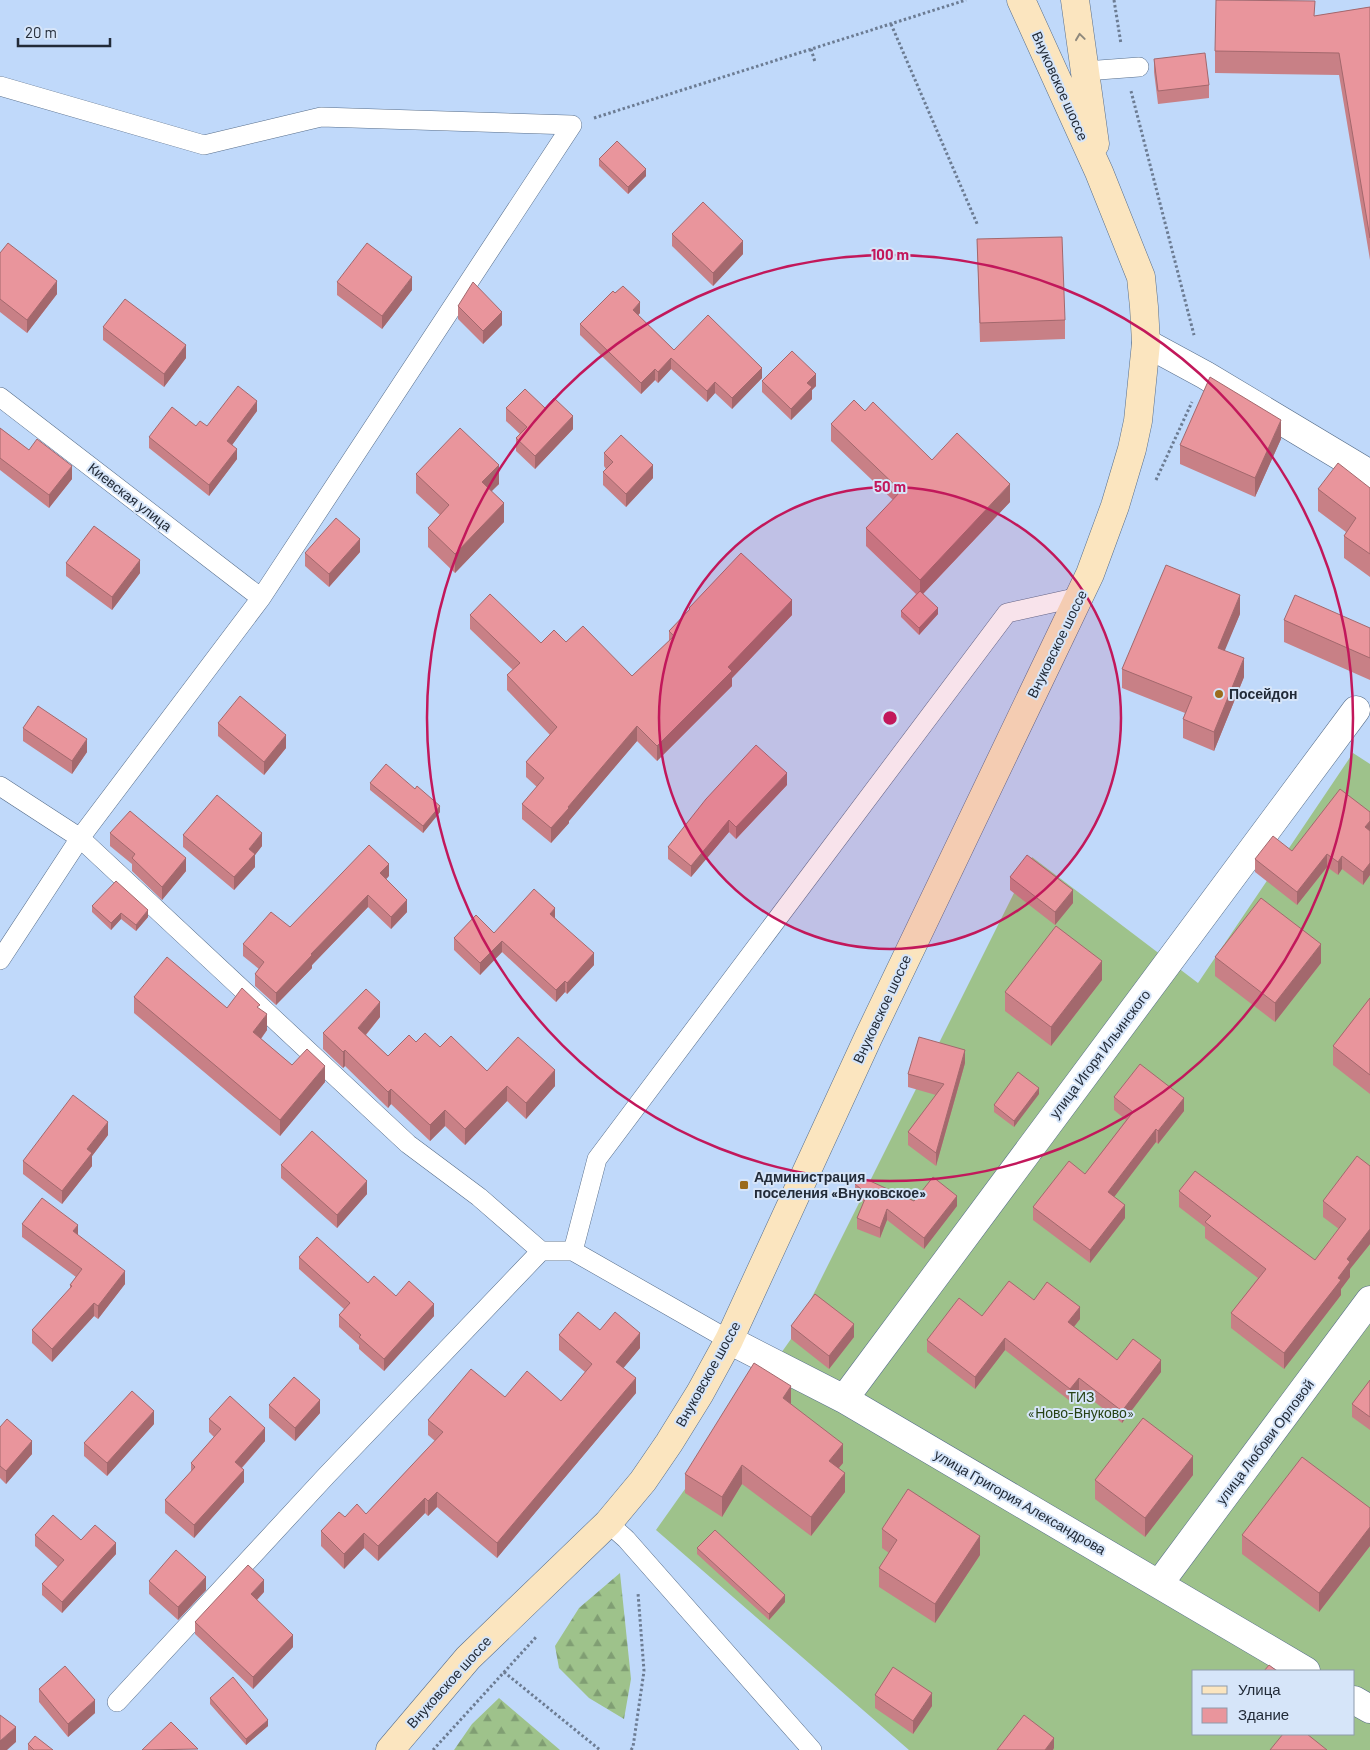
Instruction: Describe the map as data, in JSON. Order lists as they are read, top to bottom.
{
  "streets": {
    "main road": ["Внуковское шоссе"],
    "street": ["улица Игоря Ильинского", "улица Любови Орловой", "улица Григория Александрова"],
    "lane": ["Киевская улица"]
  },
  "crossings": [
    ["Внуковское шоссе", "улица Григория Александрова"],
    ["улица Игоря Ильинского", "улица Григория Александрова"],
    ["улица Любови Орловой", "улица Григория Александрова"]
  ],
  "parks": ["ТИЗ «Ново-Внуково»"],
  "places": {
    "other": ["Посейдон"],
    "transit": ["Администрация поселения «Внуковское»"]
  },
  "legend": ["Улица", "Здание"],
  "scale_bar": "20 m",
  "rings": ["100 m", "50 m"]
}
